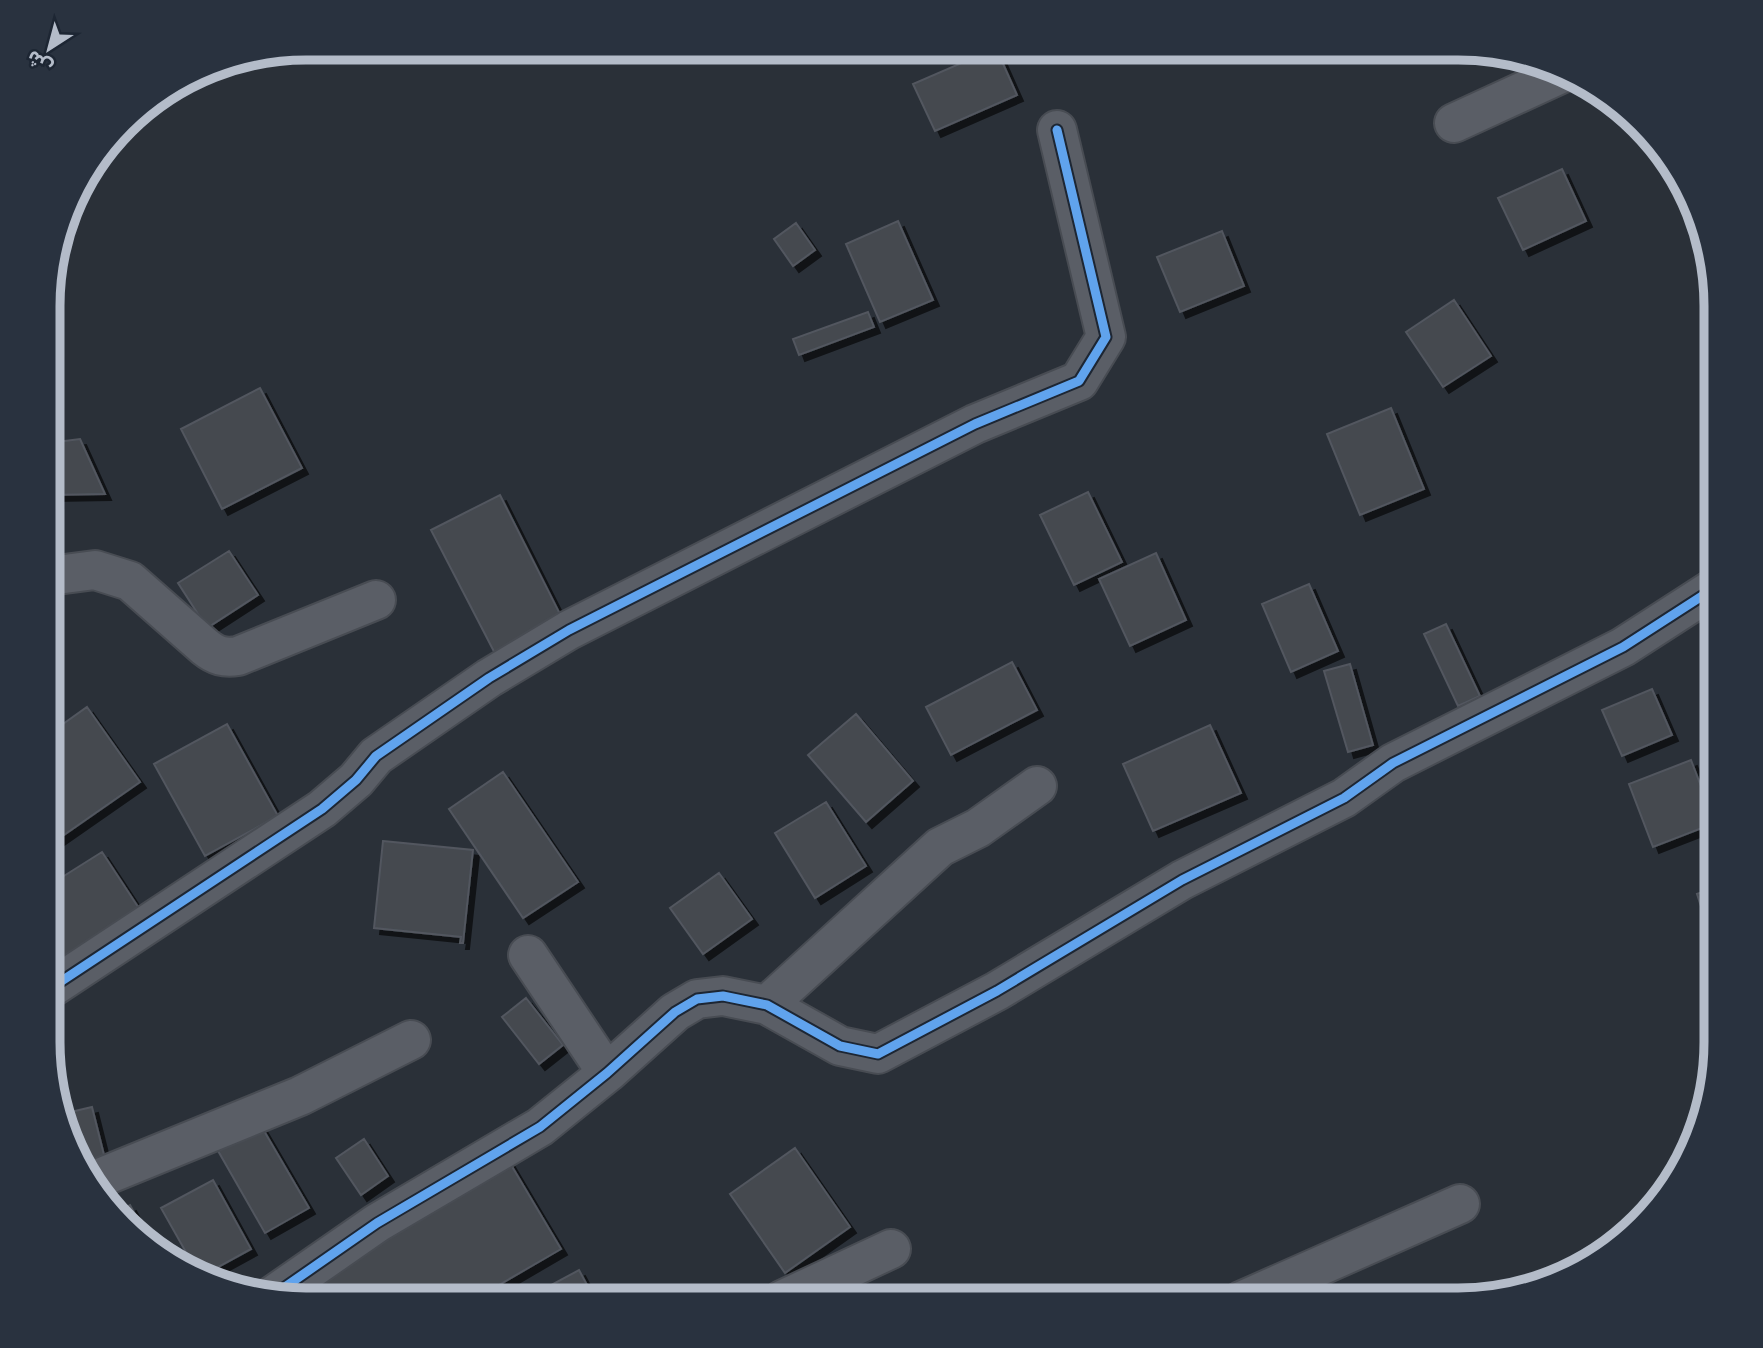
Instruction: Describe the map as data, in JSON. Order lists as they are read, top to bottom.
{
  "north": "bottom left"
}
